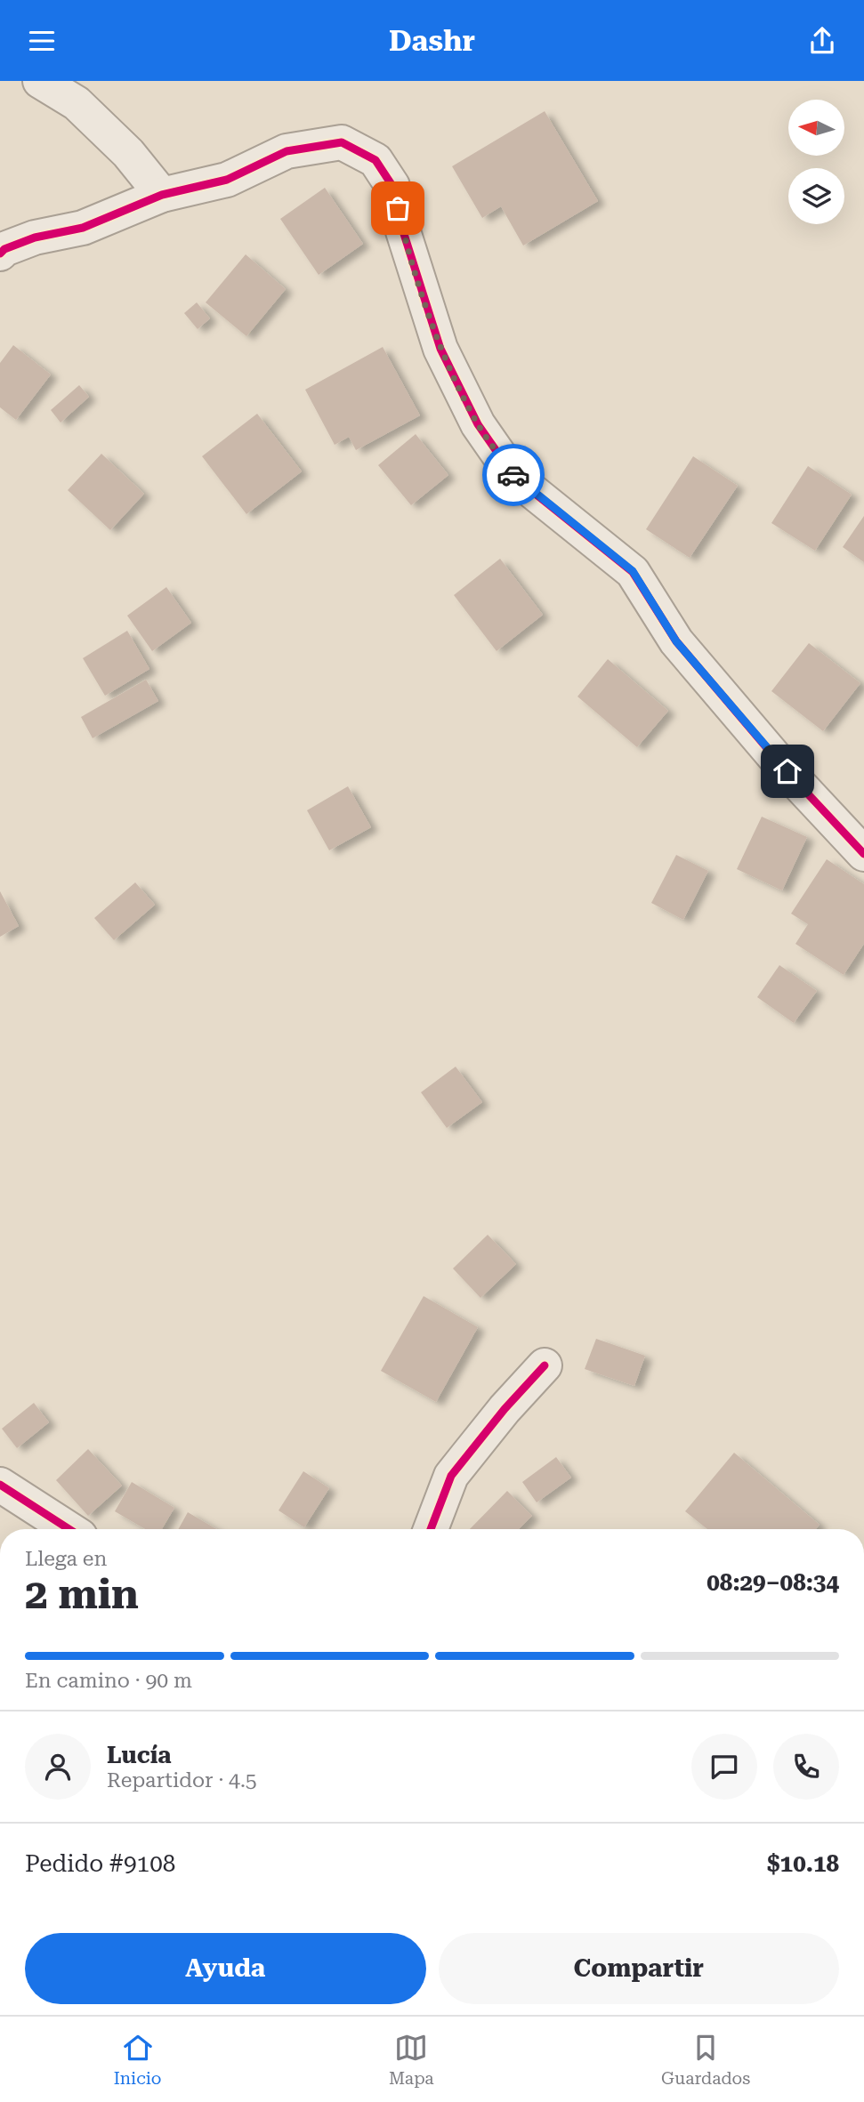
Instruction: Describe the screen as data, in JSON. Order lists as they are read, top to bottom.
{
  "north": "left",
  "page": {
    "header": "Dashr",
    "heading": ["2 min", "Llega en", "08:29–08:34"],
    "panel": [
      "Lucía",
      "Repartidor · 4.5",
      "Pedido #9108",
      "$10.18"
    ],
    "bar": "En camino · 90 m",
    "buttons": ["Ayuda", "Compartir"],
    "tabs": ["Inicio", "Mapa", "Guardados"]
  }
}
